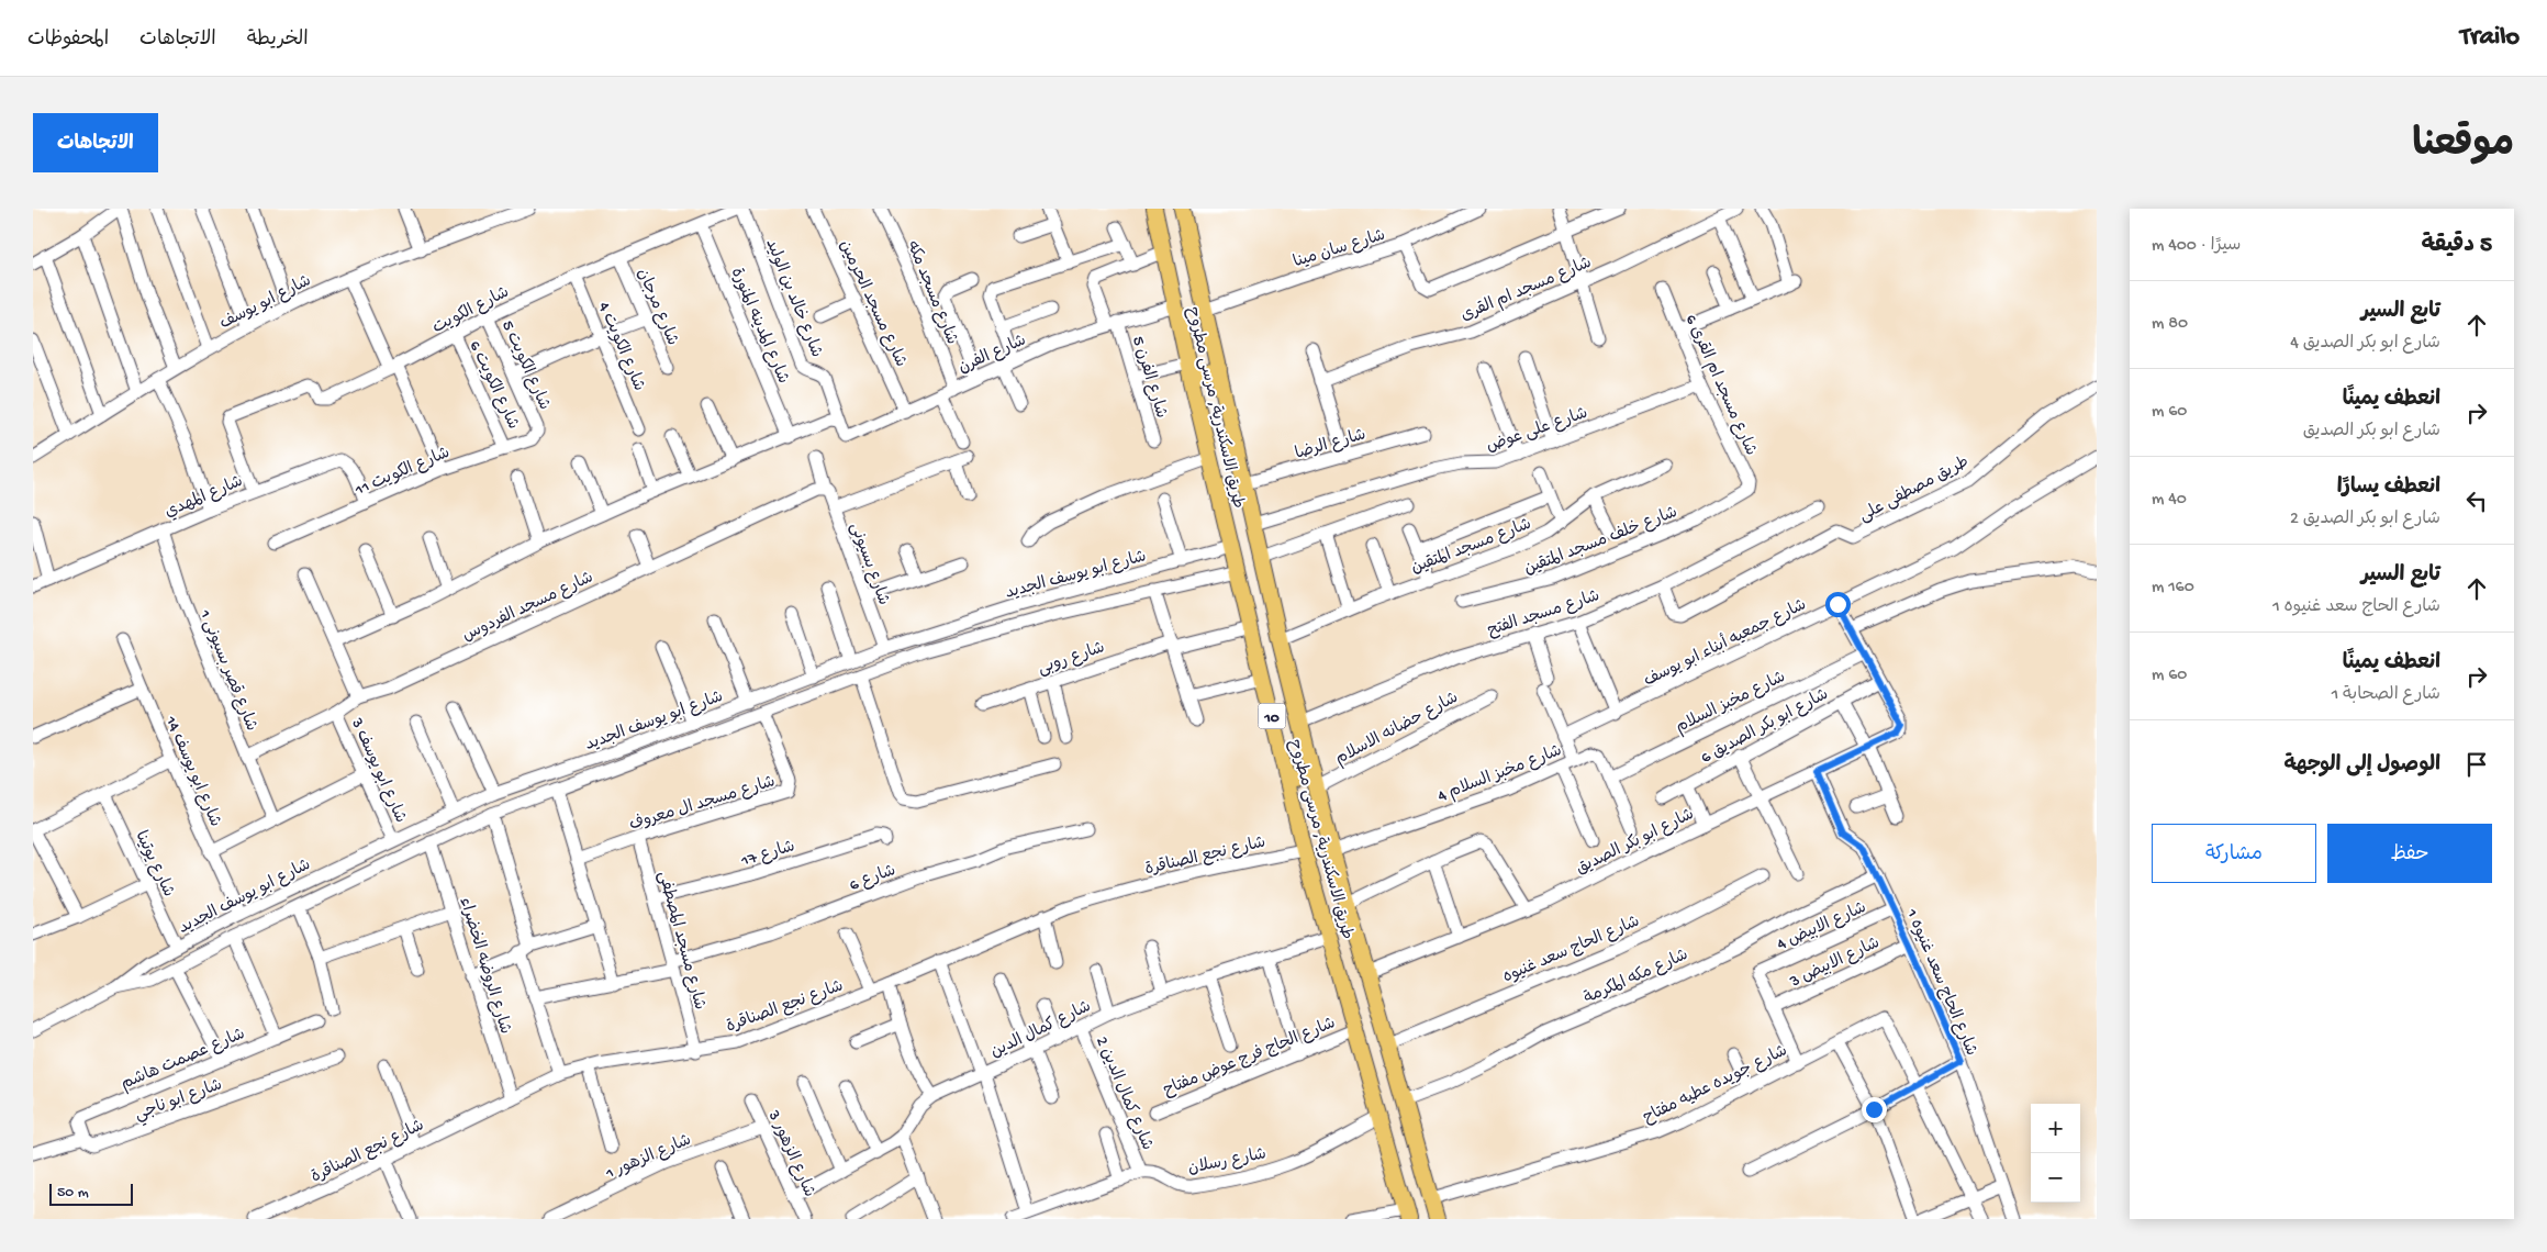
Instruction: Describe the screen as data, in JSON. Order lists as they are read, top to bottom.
{
  "streets": {
    "main road": ["طريق الاسكندرية, مرسى مطروح", "10"],
    "street": [
      "شارع سان مينا",
      "شارع مسجد ام القرى",
      "شارع مسجد مكه",
      "شارع خالد بن الوليد",
      "شارع ابو يوسف",
      "شارع مسجد الحرمين",
      "شارع مرجان",
      "شارع الكويت",
      "شارع المدينه المنورة",
      "شارع الكويت 4",
      "شارع الفرن",
      "شارع الكويت 5",
      "شارع الفرن 5",
      "شارع الكويت 6",
      "شارع مسجد ام القرى 6",
      "شارع على عوض",
      "شارع الرضا",
      "شارع الكويت 11",
      "طريق مصطفى على",
      "شارع المهدي",
      "شارع خلف مسجد المتقين",
      "شارع مسجد المتقين",
      "شارع بسيونى",
      "شارع ابو يوسف الجديد",
      "شارع مسجد الفردوس",
      "شارع مسجد الفتح",
      "شارع جمعيه أبناء ابو يوسف",
      "شارع روبى",
      "شارع قصر بسيونى 1",
      "شارع مخبز السلام",
      "شارع ابو بكر الصديق 6",
      "شارع حضانه الاسلام",
      "شارع ابو يوسف 3",
      "شارع ابو يوسف 14",
      "شارع مخبز السلام 4",
      "شارع مسجد ال معروف",
      "شارع ابو بكر الصديق",
      "شارع 17",
      "شارع نجع الصناقرة",
      "شارع يوتينا",
      "شارع 6",
      "شارع الابيض 4",
      "شارع مسجد المصطفى",
      "شارع الحاج سعد غنيوه",
      "شارع الابيض 3",
      "شارع الروضه الخضراء",
      "شارع مكه المكرمة",
      "شارع الحاج سعد غنيوه 1",
      "شارع كمال الدين",
      "شارع الحاج فرج عوض مفتاح",
      "شارع عصمت هاشم",
      "شارع جويده عطيه مفتاح",
      "شارع كمال الدين 2",
      "شارع ابو ناجي",
      "شارع الزهور 3",
      "شارع الزهور 1",
      "شارع رسلان"
    ]
  },
  "crossings": [
    ["شارع سان مينا", "طريق الاسكندرية, مرسى مطروح"],
    ["شارع مسجد مكه", "شارع الفرن"],
    ["شارع خالد بن الوليد", "شارع الفرن"],
    ["شارع مسجد الحرمين", "شارع الفرن"],
    ["شارع مرجان", "شارع الكويت"],
    ["شارع الكويت", "شارع المدينه المنورة"],
    ["شارع الكويت", "شارع الكويت 4"],
    ["شارع الكويت", "شارع الكويت 5"],
    ["شارع الكويت", "شارع الكويت 6"],
    ["شارع الكويت", "شارع المهدي"],
    ["شارع الفرن", "شارع الفرن 5"],
    ["شارع الفرن", "طريق الاسكندرية, مرسى مطروح"],
    ["شارع الكويت 5", "شارع الكويت 11"],
    ["شارع الكويت 6", "شارع الكويت 11"],
    ["شارع مسجد ام القرى 6", "شارع على عوض"],
    ["شارع مسجد ام القرى 6", "شارع خلف مسجد المتقين"],
    ["طريق الاسكندرية, مرسى مطروح", "شارع على عوض"],
    ["طريق الاسكندرية, مرسى مطروح", "شارع الرضا"],
    ["طريق الاسكندرية, مرسى مطروح", "شارع مسجد المتقين"],
    ["طريق الاسكندرية, مرسى مطروح", "شارع ابو يوسف الجديد"],
    ["طريق الاسكندرية, مرسى مطروح", "شارع مسجد الفتح"],
    ["طريق الاسكندرية, مرسى مطروح", "شارع روبى"],
    ["طريق الاسكندرية, مرسى مطروح", "شارع حضانه الاسلام"],
    ["طريق الاسكندرية, مرسى مطروح", "شارع مخبز السلام 4"],
    ["طريق الاسكندرية, مرسى مطروح", "شارع ابو بكر الصديق"],
    ["طريق الاسكندرية, مرسى مطروح", "شارع نجع الصناقرة"],
    ["طريق الاسكندرية, مرسى مطروح", "شارع الحاج سعد غنيوه"],
    ["طريق الاسكندرية, مرسى مطروح", "شارع مكه المكرمة"],
    ["طريق الاسكندرية, مرسى مطروح", "شارع كمال الدين"],
    ["طريق الاسكندرية, مرسى مطروح", "شارع الحاج فرج عوض مفتاح"],
    ["طريق الاسكندرية, مرسى مطروح", "شارع جويده عطيه مفتاح"],
    ["طريق الاسكندرية, مرسى مطروح", "شارع رسلان"],
    ["شارع الكويت 11", "شارع المهدي"],
    ["طريق مصطفى على", "شارع مسجد الفتح"],
    ["شارع المهدي", "شارع قصر بسيونى 1"],
    ["شارع بسيونى", "شارع ابو يوسف الجديد"],
    ["شارع بسيونى", "شارع مسجد الفردوس"],
    ["شارع ابو يوسف الجديد", "شارع ابو يوسف 3"],
    ["شارع ابو يوسف الجديد", "شارع ابو يوسف 14"],
    ["شارع ابو يوسف الجديد", "شارع مسجد ال معروف"],
    ["شارع ابو يوسف الجديد", "شارع يوتينا"],
    ["شارع ابو يوسف الجديد", "شارع الروضه الخضراء"],
    ["شارع مسجد الفردوس", "شارع قصر بسيونى 1"],
    ["شارع مسجد الفردوس", "شارع ابو يوسف 3"],
    ["شارع مخبز السلام", "شارع مخبز السلام 4"],
    ["شارع ابو بكر الصديق 6", "شارع ابو بكر الصديق"],
    ["شارع مسجد ال معروف", "شارع مسجد المصطفى"],
    ["شارع ابو بكر الصديق", "شارع الحاج سعد غنيوه 1"],
    ["شارع 17", "شارع مسجد المصطفى"],
    ["شارع نجع الصناقرة", "شارع مسجد المصطفى"],
    ["شارع نجع الصناقرة", "شارع الروضه الخضراء"],
    ["شارع 6", "شارع مسجد المصطفى"],
    ["شارع الابيض 4", "شارع الابيض 3"],
    ["شارع الابيض 4", "شارع الحاج سعد غنيوه 1"],
    ["شارع الابيض 3", "شارع الحاج سعد غنيوه 1"],
    ["شارع مكه المكرمة", "شارع الحاج سعد غنيوه 1"],
    ["شارع كمال الدين", "شارع كمال الدين 2"],
    ["شارع كمال الدين", "شارع الزهور 3"],
    ["شارع عصمت هاشم", "شارع ابو ناجي"],
    ["شارع كمال الدين 2", "شارع رسلان"],
    ["شارع الزهور 3", "شارع الزهور 1"]
  ],
  "scale_bar": "50 m",
  "page": {
    "header": "Trailo",
    "nav": ["الخريطة", "الاتجاهات", "المحفوظات"],
    "title": "موقعنا",
    "buttons": [
      "الاتجاهات",
      ["حفظ", "مشاركة"]
    ],
    "heading": ["5 دقيقة", "سيرًا · 400 m"],
    "list": [
      ["تابع السير", "شارع ابو بكر الصديق 4", "80 m"],
      ["انعطف يمينًا", "شارع ابو بكر الصديق", "60 m"],
      ["انعطف يسارًا", "شارع ابو بكر الصديق 2", "40 m"],
      ["تابع السير", "شارع الحاج سعد غنيوه 1", "160 m"],
      ["انعطف يمينًا", "شارع الصحابة 1", "60 m"],
      "الوصول إلى الوجهة"
    ],
    "map_buttons": ["+", "−"],
    "scale": "50 m"
  }
}
